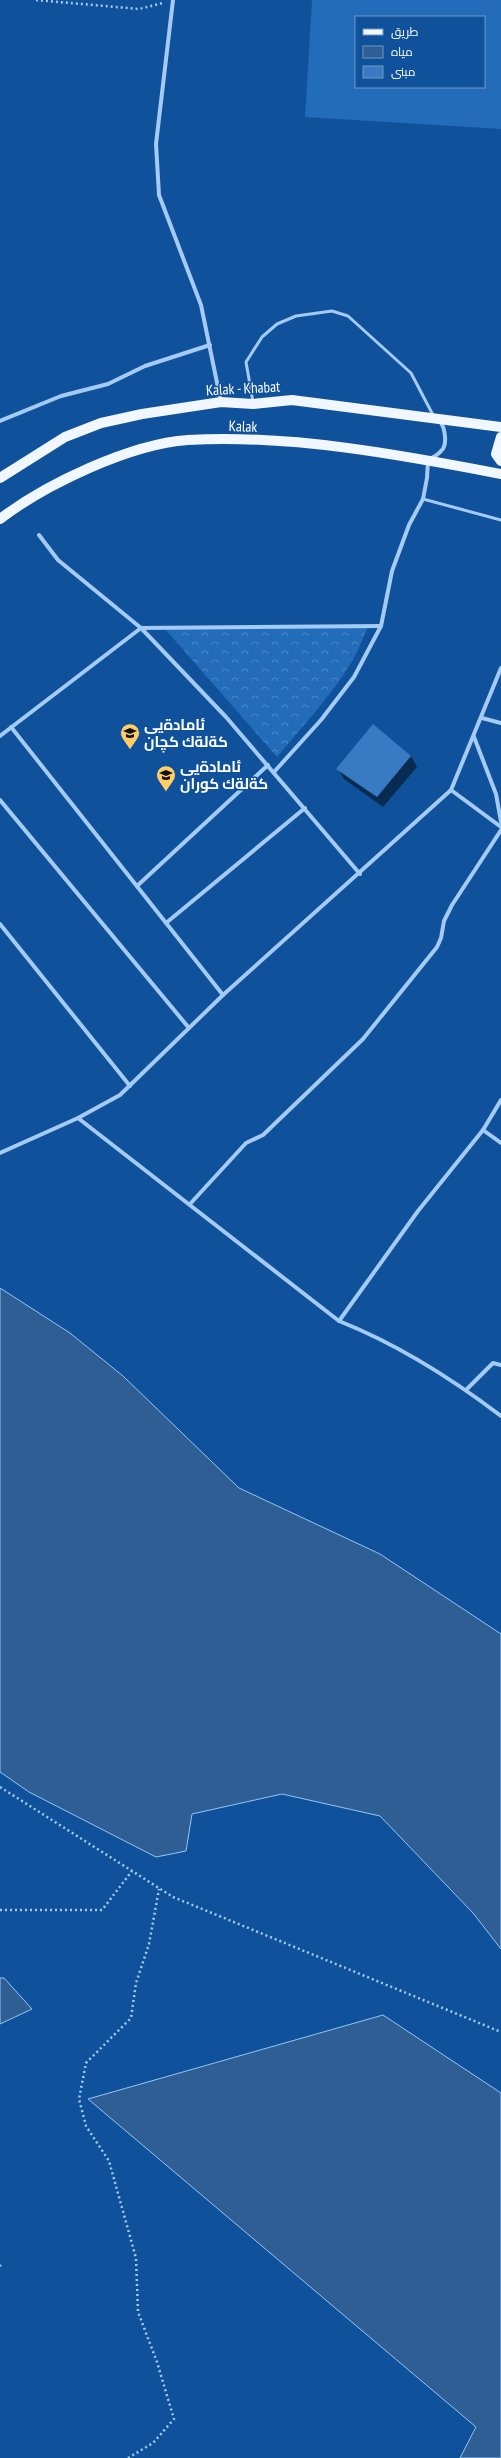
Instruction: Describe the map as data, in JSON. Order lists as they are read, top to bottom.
{
  "streets": {
    "main road": ["Kalak - Khabat", "Kalak"]
  },
  "places": {
    "school or university": ["ئامادةيى كةلةك كچان", "ئامادةيى كةلةك كوران"]
  },
  "legend": ["طريق", "مياه", "مبنى"]
}
